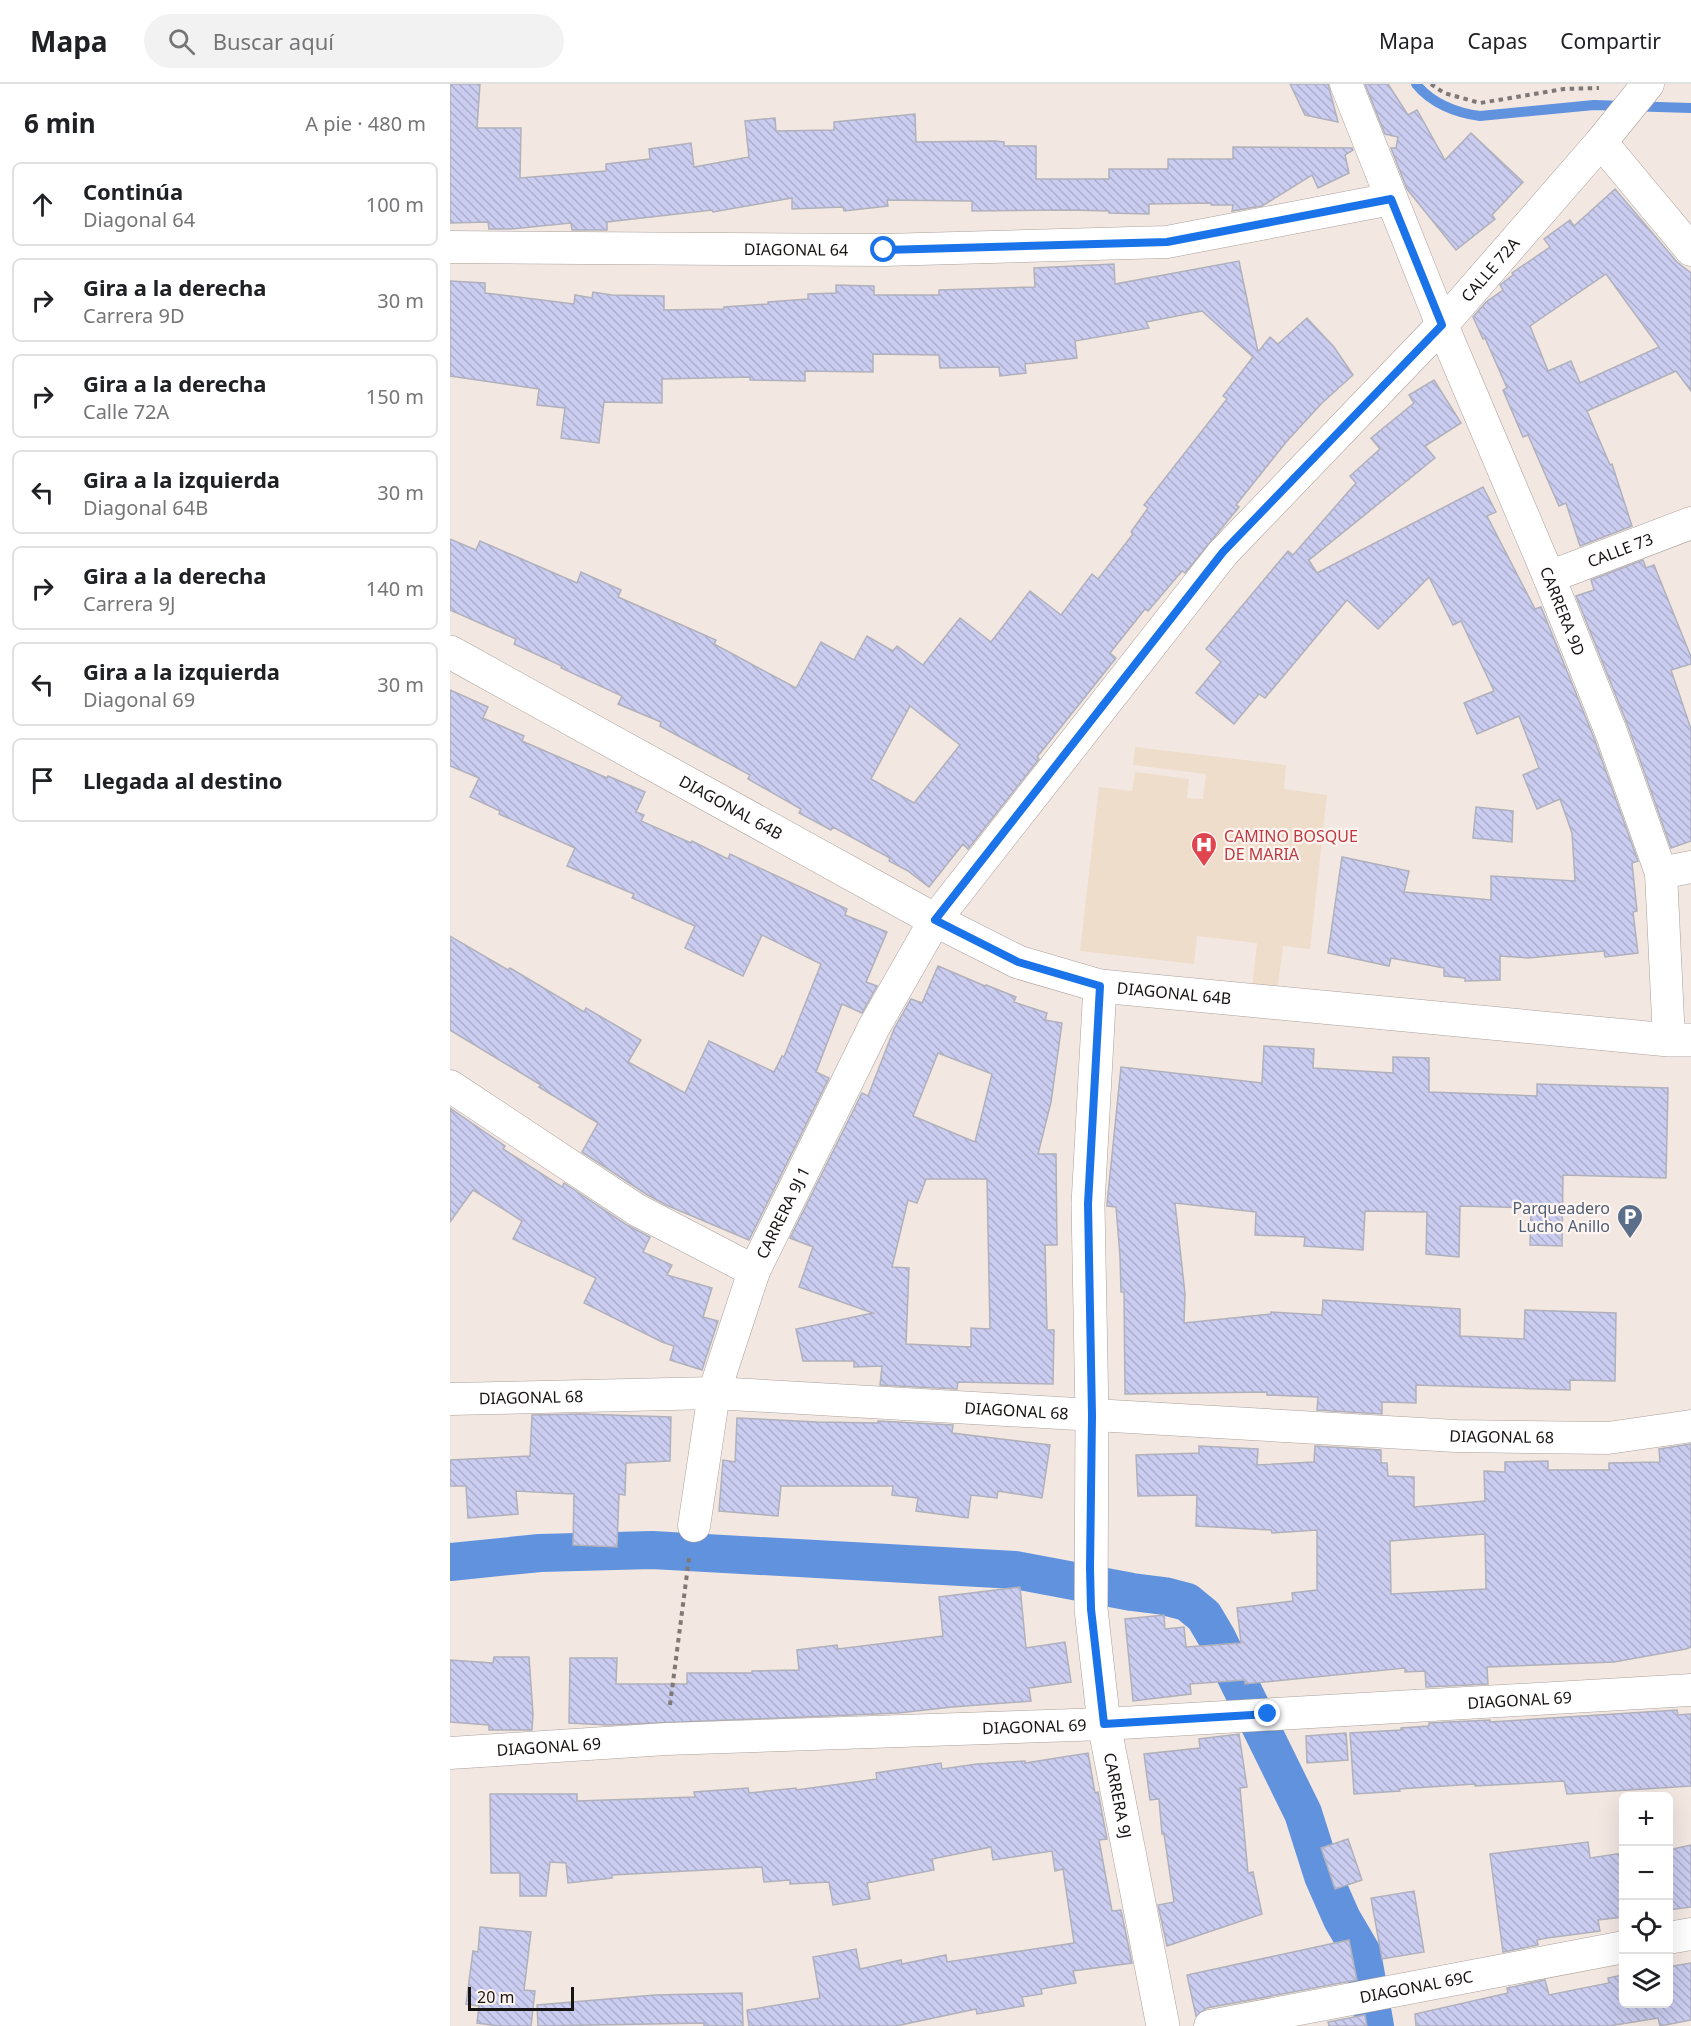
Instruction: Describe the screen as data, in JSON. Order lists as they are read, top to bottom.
{
  "streets": {
    "street": [
      "DIAGONAL 64",
      "CALLE 72A",
      "CALLE 73",
      "CARRERA 9D",
      "DIAGONAL 64B",
      "CARRERA 9J 1",
      "DIAGONAL 68",
      "DIAGONAL 69",
      "CARRERA 9J",
      "DIAGONAL 69C"
    ]
  },
  "crossings": [
    ["DIAGONAL 64", "CARRERA 9D"],
    ["CALLE 72A", "CARRERA 9D"],
    ["CALLE 72A", "DIAGONAL 64B"],
    ["CALLE 72A", "CARRERA 9J 1"],
    ["CALLE 73", "CARRERA 9D"],
    ["CARRERA 9D", "DIAGONAL 64B"],
    ["DIAGONAL 64B", "CARRERA 9J 1"],
    ["DIAGONAL 64B", "CARRERA 9J"],
    ["CARRERA 9J 1", "DIAGONAL 68"],
    ["DIAGONAL 68", "CARRERA 9J"],
    ["DIAGONAL 69", "CARRERA 9J"]
  ],
  "places": {
    "hospital": ["CAMINO BOSQUE DE MARIA"],
    "parking": ["Parqueadero Lucho Anillo"]
  },
  "scale_bar": "20 m",
  "page": {
    "header": "Mapa",
    "search": "Buscar aquí",
    "nav": ["Mapa", "Capas", "Compartir"],
    "heading": ["6 min", "A pie · 480 m"],
    "list": [
      ["Continúa", "Diagonal 64", "100 m"],
      ["Gira a la derecha", "Carrera 9D", "30 m"],
      ["Gira a la derecha", "Calle 72A", "150 m"],
      ["Gira a la izquierda", "Diagonal 64B", "30 m"],
      ["Gira a la derecha", "Carrera 9J", "140 m"],
      ["Gira a la izquierda", "Diagonal 69", "30 m"],
      "Llegada al destino"
    ],
    "map_buttons": ["+", "−"],
    "scale": "20 m"
  }
}
